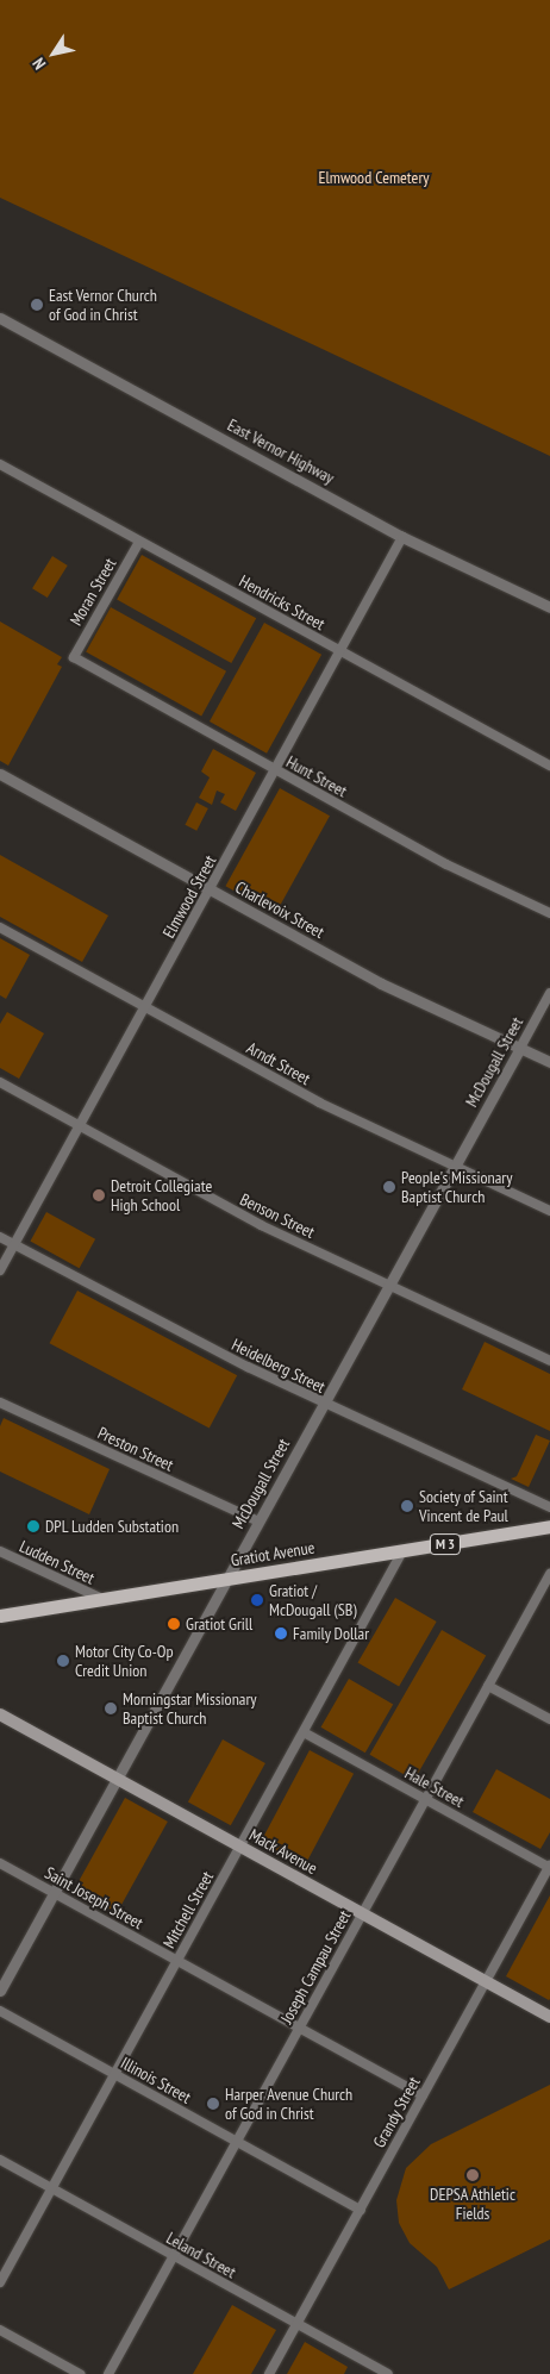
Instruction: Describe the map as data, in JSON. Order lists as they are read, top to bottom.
{
  "streets": {
    "main road": ["M 3", "Gratiot Avenue", "Mack Avenue"],
    "street": [
      "East Vernor Highway",
      "Moran Street",
      "Hendricks Street",
      "Hunt Street",
      "Elmwood Street",
      "Charlevoix Street",
      "McDougall Street",
      "Arndt Street",
      "Benson Street",
      "Heidelberg Street",
      "Preston Street",
      "Ludden Street",
      "Hale Street",
      "Saint Joseph Street",
      "Mitchell Street",
      "Joseph Campau Street",
      "Illinois Street",
      "Grandy Street",
      "Leland Street"
    ]
  },
  "crossings": [
    ["East Vernor Highway", "Elmwood Street"],
    ["Moran Street", "Hendricks Street"],
    ["Moran Street", "Hunt Street"],
    ["Hendricks Street", "Elmwood Street"],
    ["Hunt Street", "Elmwood Street"],
    ["Elmwood Street", "Charlevoix Street"],
    ["Elmwood Street", "Arndt Street"],
    ["Elmwood Street", "Benson Street"],
    ["Elmwood Street", "Heidelberg Street"],
    ["Charlevoix Street", "McDougall Street"],
    ["McDougall Street", "Arndt Street"],
    ["McDougall Street", "Benson Street"],
    ["McDougall Street", "Heidelberg Street"],
    ["McDougall Street", "Preston Street"],
    ["McDougall Street", "Gratiot Avenue"],
    ["McDougall Street", "Mack Avenue"],
    ["McDougall Street", "Saint Joseph Street"],
    ["Gratiot Avenue", "Ludden Street"],
    ["Gratiot Avenue", "Mitchell Street"],
    ["Hale Street", "Mitchell Street"],
    ["Hale Street", "Joseph Campau Street"],
    ["Hale Street", "Grandy Street"],
    ["Mack Avenue", "Mitchell Street"],
    ["Mack Avenue", "Joseph Campau Street"],
    ["Mack Avenue", "Grandy Street"],
    ["Saint Joseph Street", "Mitchell Street"],
    ["Saint Joseph Street", "Joseph Campau Street"],
    ["Saint Joseph Street", "Grandy Street"],
    ["Mitchell Street", "Illinois Street"],
    ["Mitchell Street", "Leland Street"],
    ["Joseph Campau Street", "Illinois Street"],
    ["Joseph Campau Street", "Leland Street"],
    ["Illinois Street", "Grandy Street"],
    ["Grandy Street", "Leland Street"]
  ],
  "parks": ["Elmwood Cemetery"],
  "places": [
    "East Vernor Church of God in Christ",
    "People's Missionary Baptist Church",
    "Detroit Collegiate High School",
    "Society of Saint Vincent de Paul",
    "DPL Ludden Substation",
    "Gratiot / McDougall (SB)",
    "Gratiot Grill",
    "Family Dollar",
    "Motor City Co-Op Credit Union",
    "Morningstar Missionary Baptist Church",
    "Harper Avenue Church of God in Christ",
    "DEPSA Athletic Fields"
  ],
  "north": "bottom left"
}
